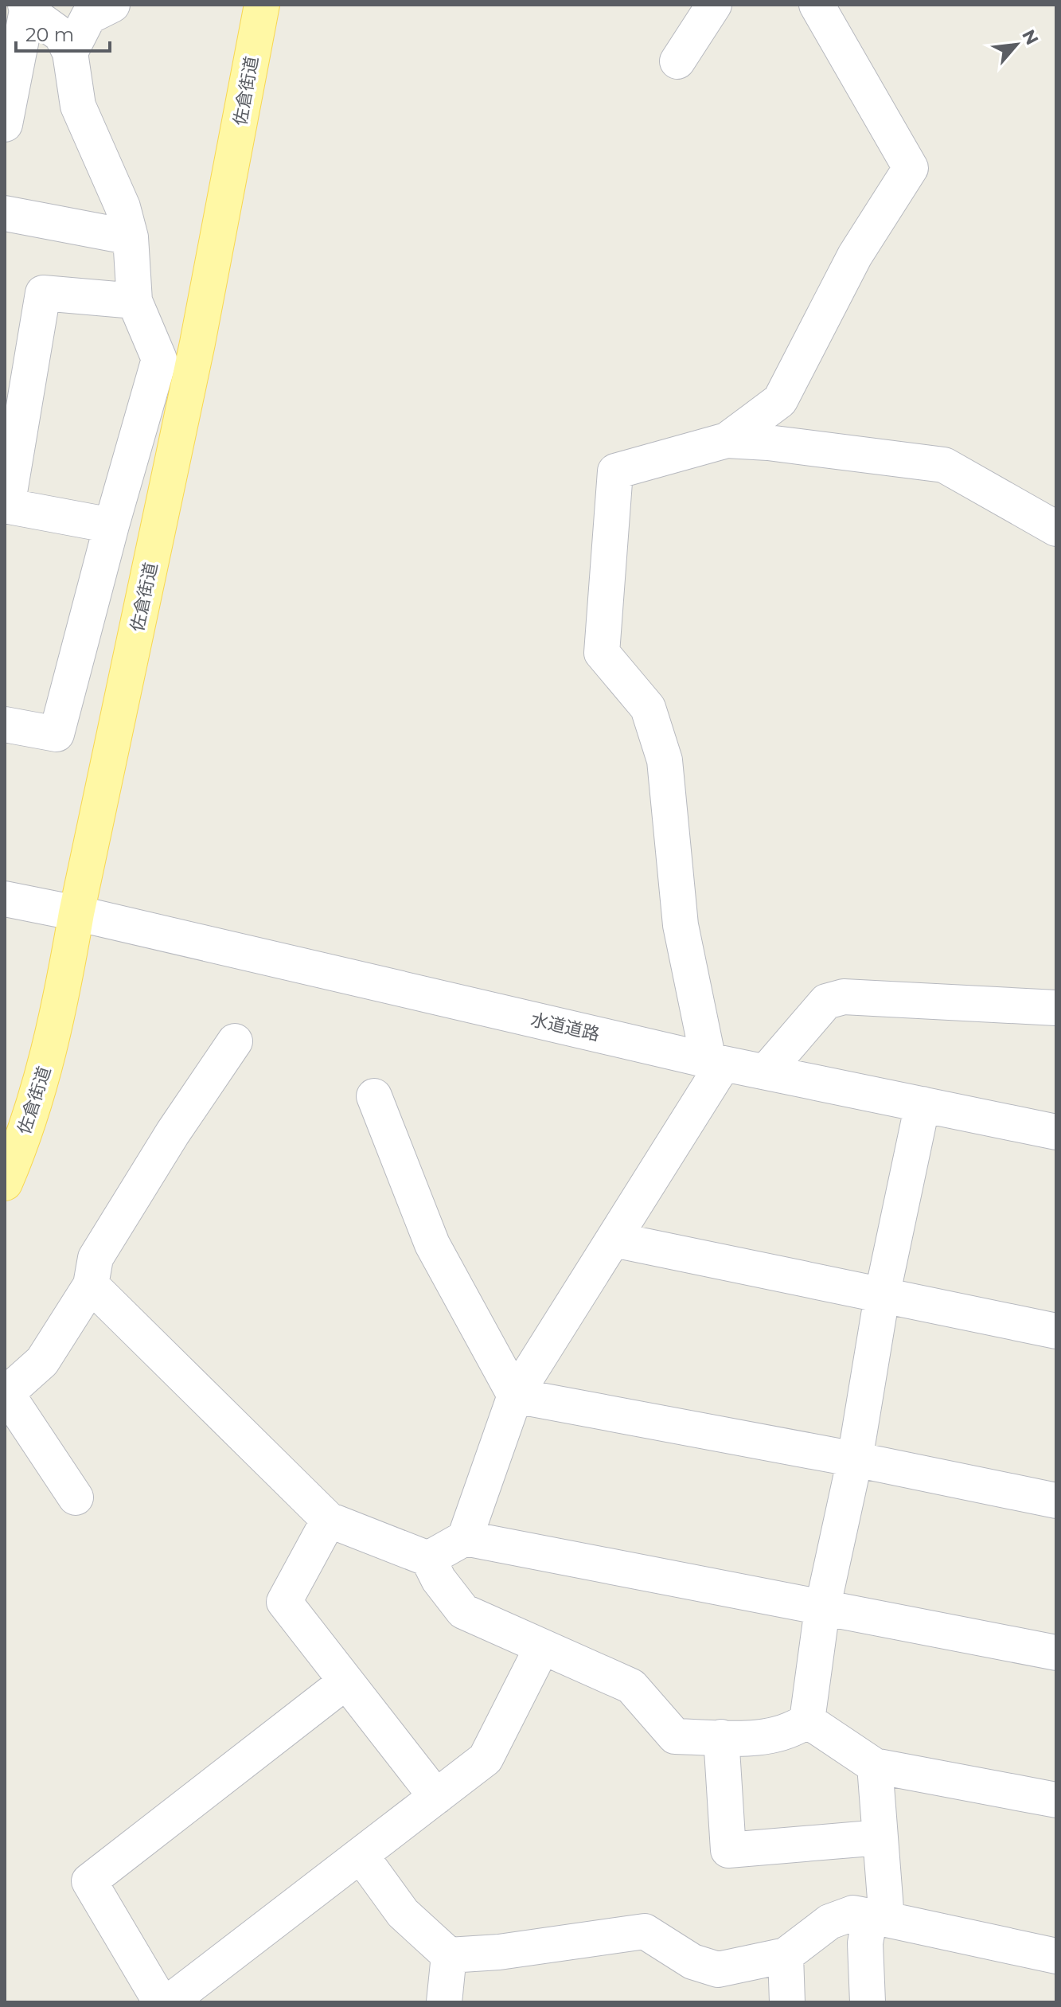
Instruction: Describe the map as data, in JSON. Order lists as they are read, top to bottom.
{
  "streets": {
    "main road": ["佐倉街道"],
    "street": ["水道道路"]
  },
  "crossings": [
    ["佐倉街道", "水道道路"]
  ],
  "scale_bar": "20 m",
  "north": "top right"
}
